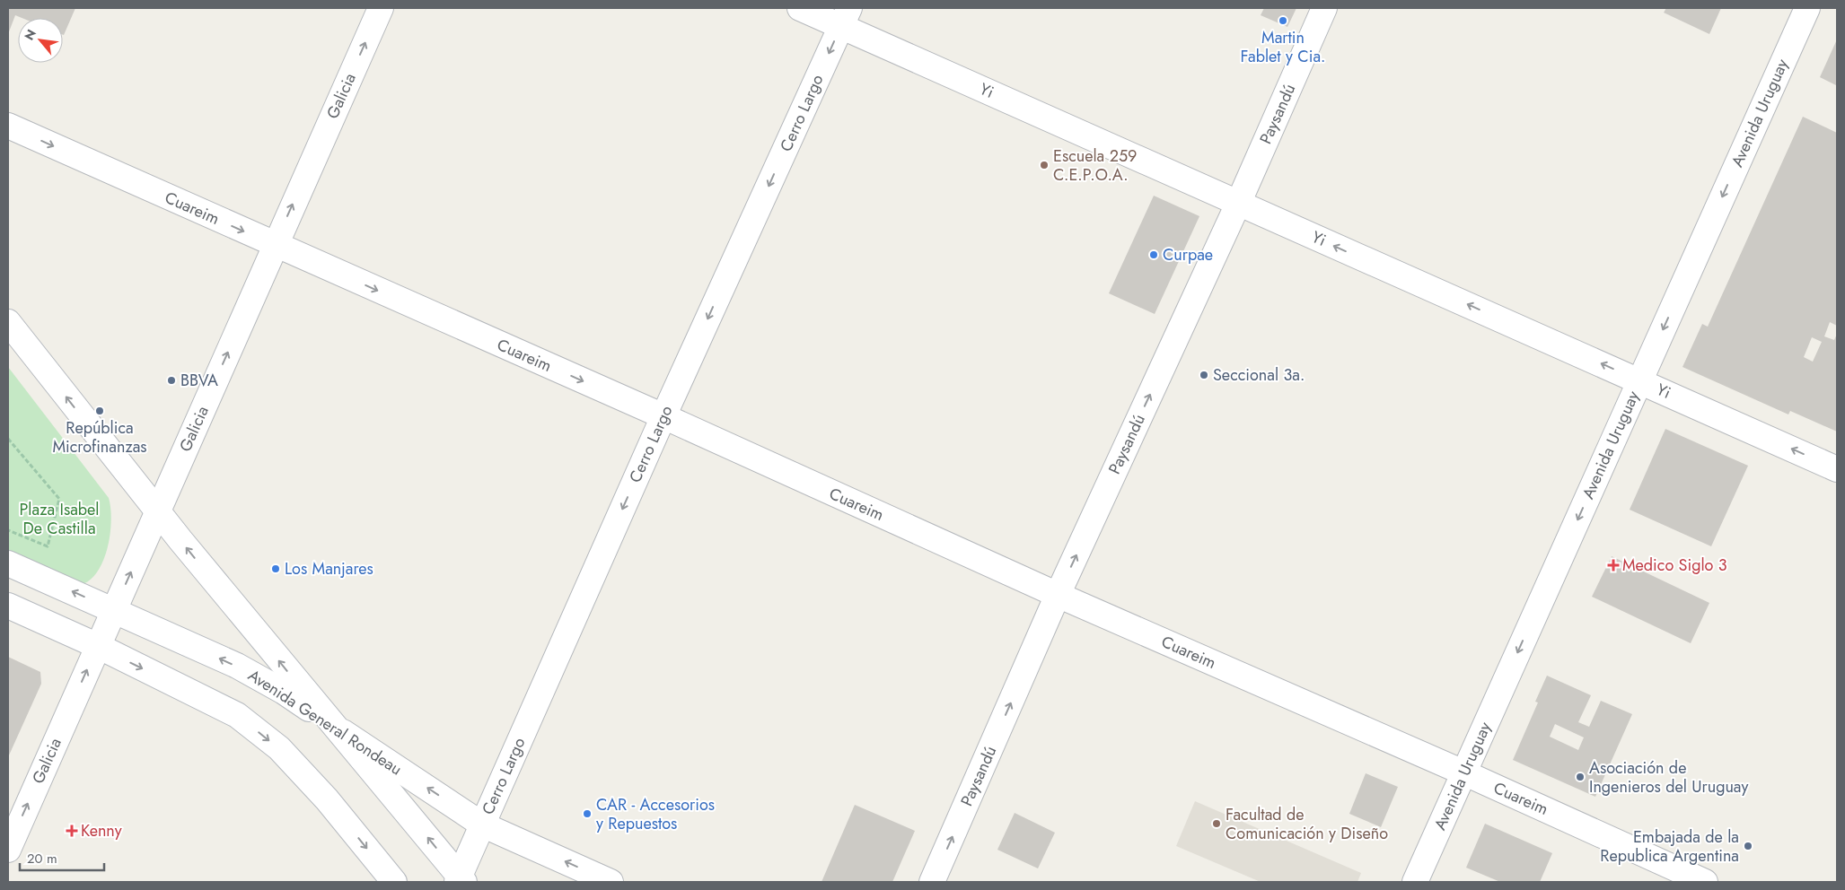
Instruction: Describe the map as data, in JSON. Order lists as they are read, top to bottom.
{
  "streets": {
    "street": [
      "Yi",
      "Galicia",
      "Cerro Largo",
      "Avenida Uruguay",
      "Paysandú",
      "Cuareim",
      "Avenida General Rondeau"
    ]
  },
  "crossings": [
    ["Yi", "Cerro Largo"],
    ["Yi", "Avenida Uruguay"],
    ["Yi", "Paysandú"],
    ["Galicia", "Cuareim"],
    ["Galicia", "Avenida General Rondeau"],
    ["Cerro Largo", "Cuareim"],
    ["Cerro Largo", "Avenida General Rondeau"],
    ["Avenida Uruguay", "Cuareim"],
    ["Paysandú", "Cuareim"]
  ],
  "one_way": [
    "Yi",
    "Galicia",
    "Cerro Largo",
    "Avenida Uruguay",
    "Paysandú",
    "Cuareim"
  ],
  "parks": ["Plaza Isabel De Castilla"],
  "places": {
    "other": [
      "Martin Fablet y Cia.",
      "Escuela 259 C.E.P.O.A.",
      "Curpae",
      "Seccional 3a.",
      "BBVA",
      "República Microfinanzas",
      "Los Manjares",
      "Asociación de Ingenieros del Uruguay",
      "CAR - Accesorios y Repuestos",
      "Facultad de Comunicación y Diseño",
      "Embajada de la Republica Argentina"
    ],
    "health": ["Medico Siglo 3", "Kenny"]
  },
  "scale_bar": "20 m",
  "north": "top left"
}
